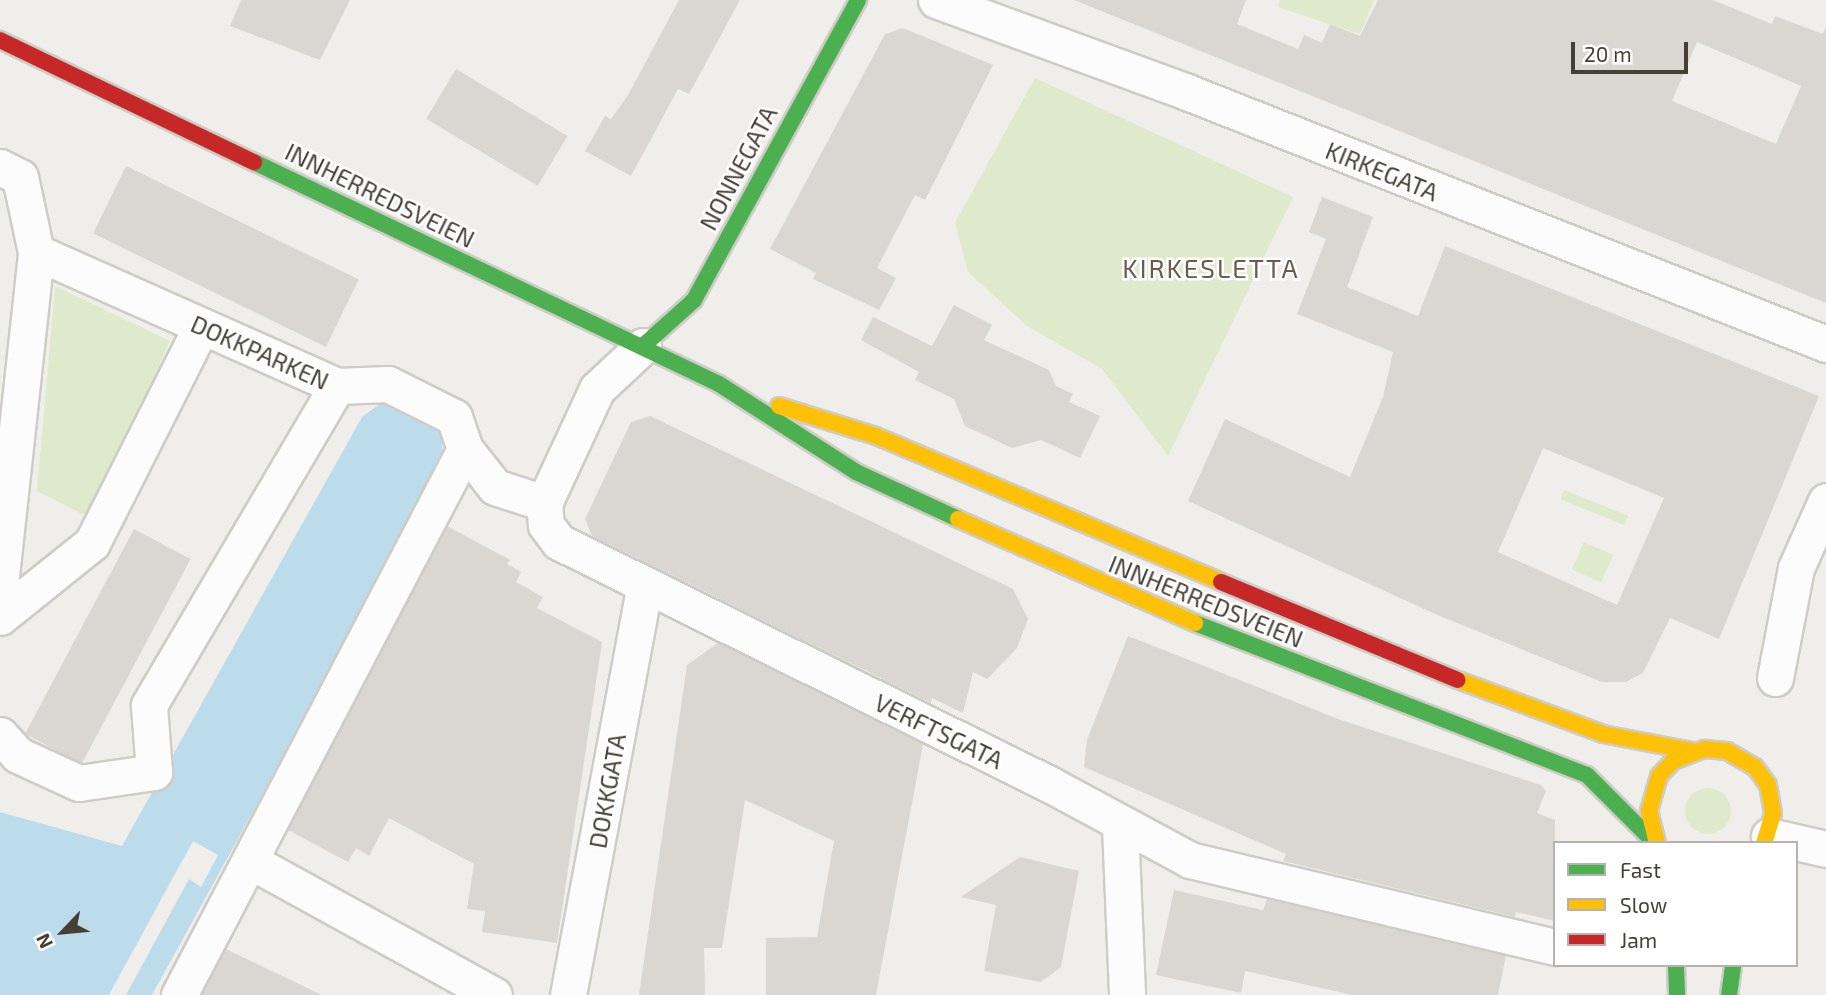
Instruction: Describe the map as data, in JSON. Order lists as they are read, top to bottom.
{
  "streets": {
    "main road": ["NONNEGATA", "INNHERREDSVEIEN"],
    "street": [
      "KIRKEGATA",
      "DOKKPARKEN",
      "VERFTSGATA",
      "DOKKGATA"
    ]
  },
  "crossings": [
    ["NONNEGATA", "INNHERREDSVEIEN"],
    ["DOKKPARKEN", "VERFTSGATA"],
    ["VERFTSGATA", "DOKKGATA"]
  ],
  "districts": ["KIRKESLETTA"],
  "legend": ["Fast", "Slow", "Jam"],
  "scale_bar": "20 m",
  "north": "bottom left"
}
